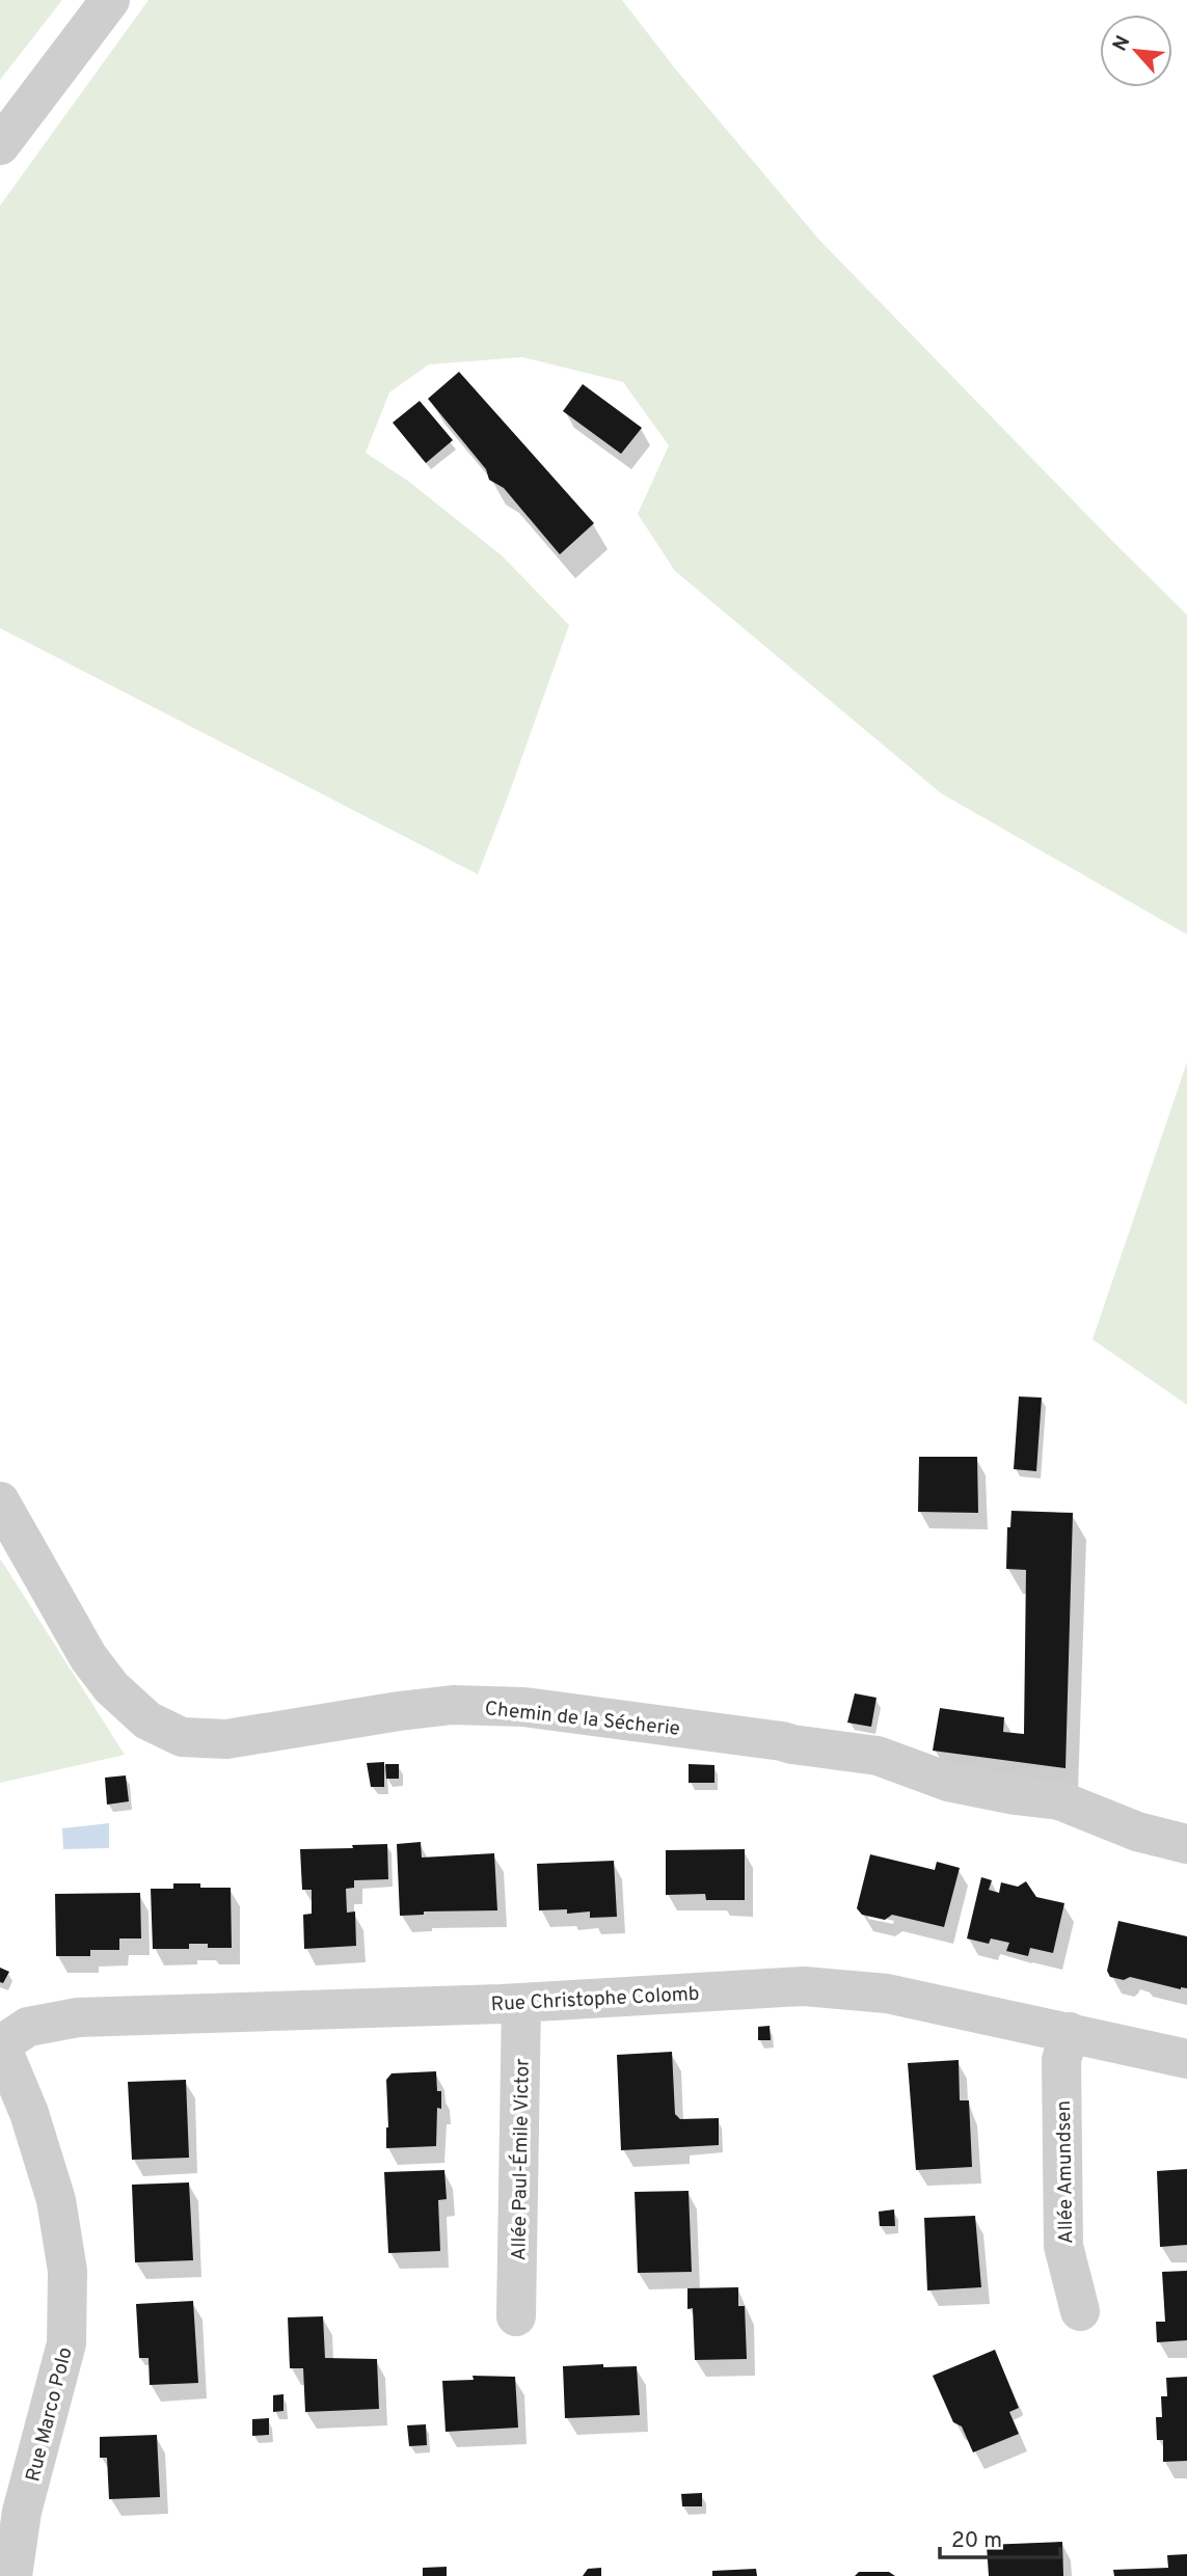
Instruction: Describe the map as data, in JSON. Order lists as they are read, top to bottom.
{
  "streets": {
    "street": [
      "Chemin de la Sécherie",
      "Rue Christophe Colomb",
      "Allée Paul-Émile Victor",
      "Allée Amundsen",
      "Rue Marco Polo"
    ]
  },
  "crossings": [
    ["Rue Christophe Colomb", "Allée Paul-Émile Victor"],
    ["Rue Christophe Colomb", "Allée Amundsen"],
    ["Rue Christophe Colomb", "Rue Marco Polo"]
  ],
  "scale_bar": "20 m",
  "north": "top left"
}
